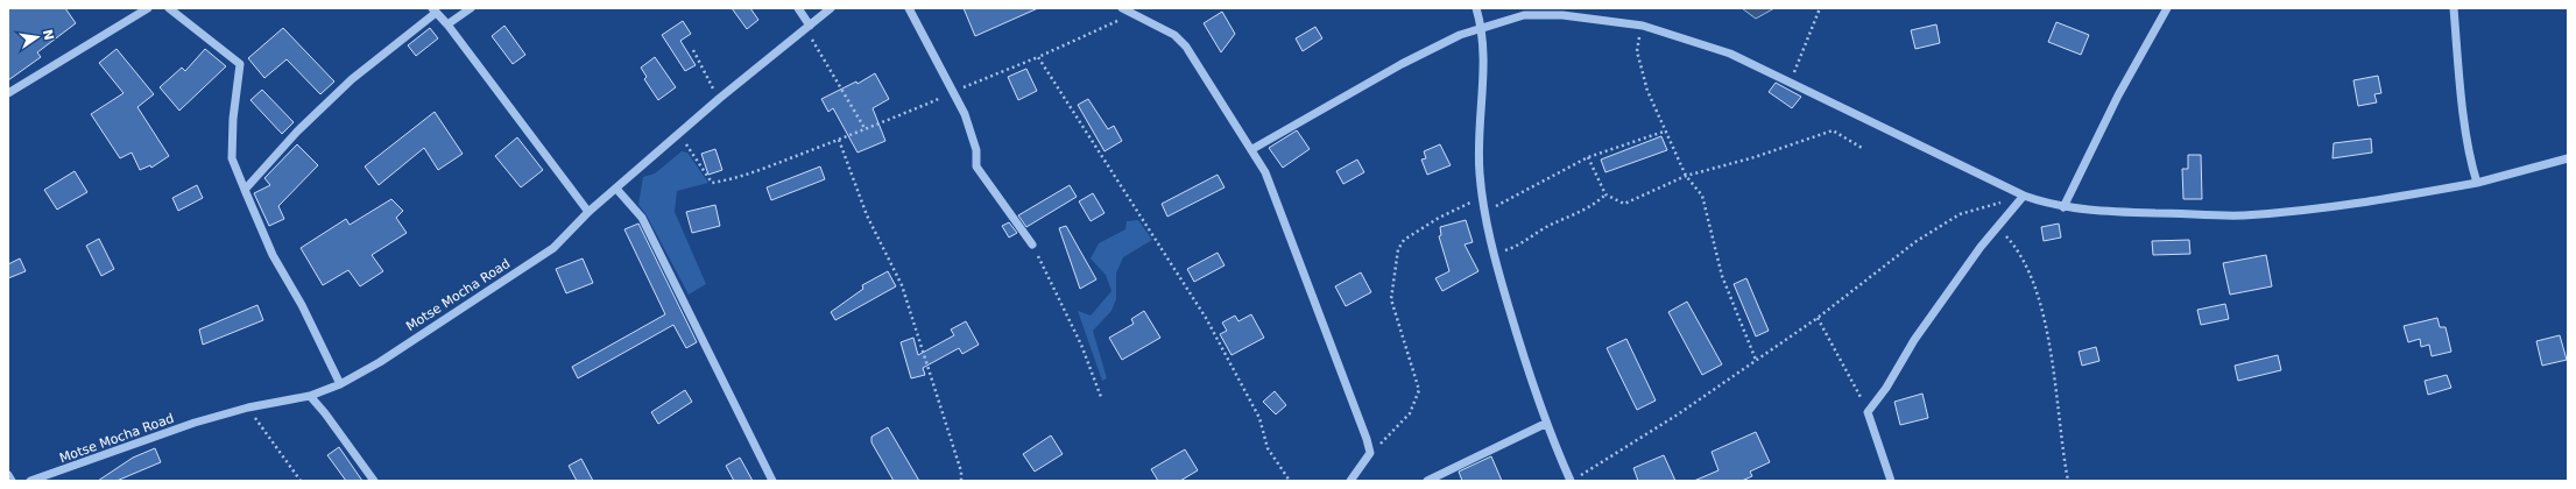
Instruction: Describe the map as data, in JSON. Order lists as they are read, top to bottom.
{
  "streets": {
    "street": ["Motse Mocha Road"]
  },
  "north": "right"
}
